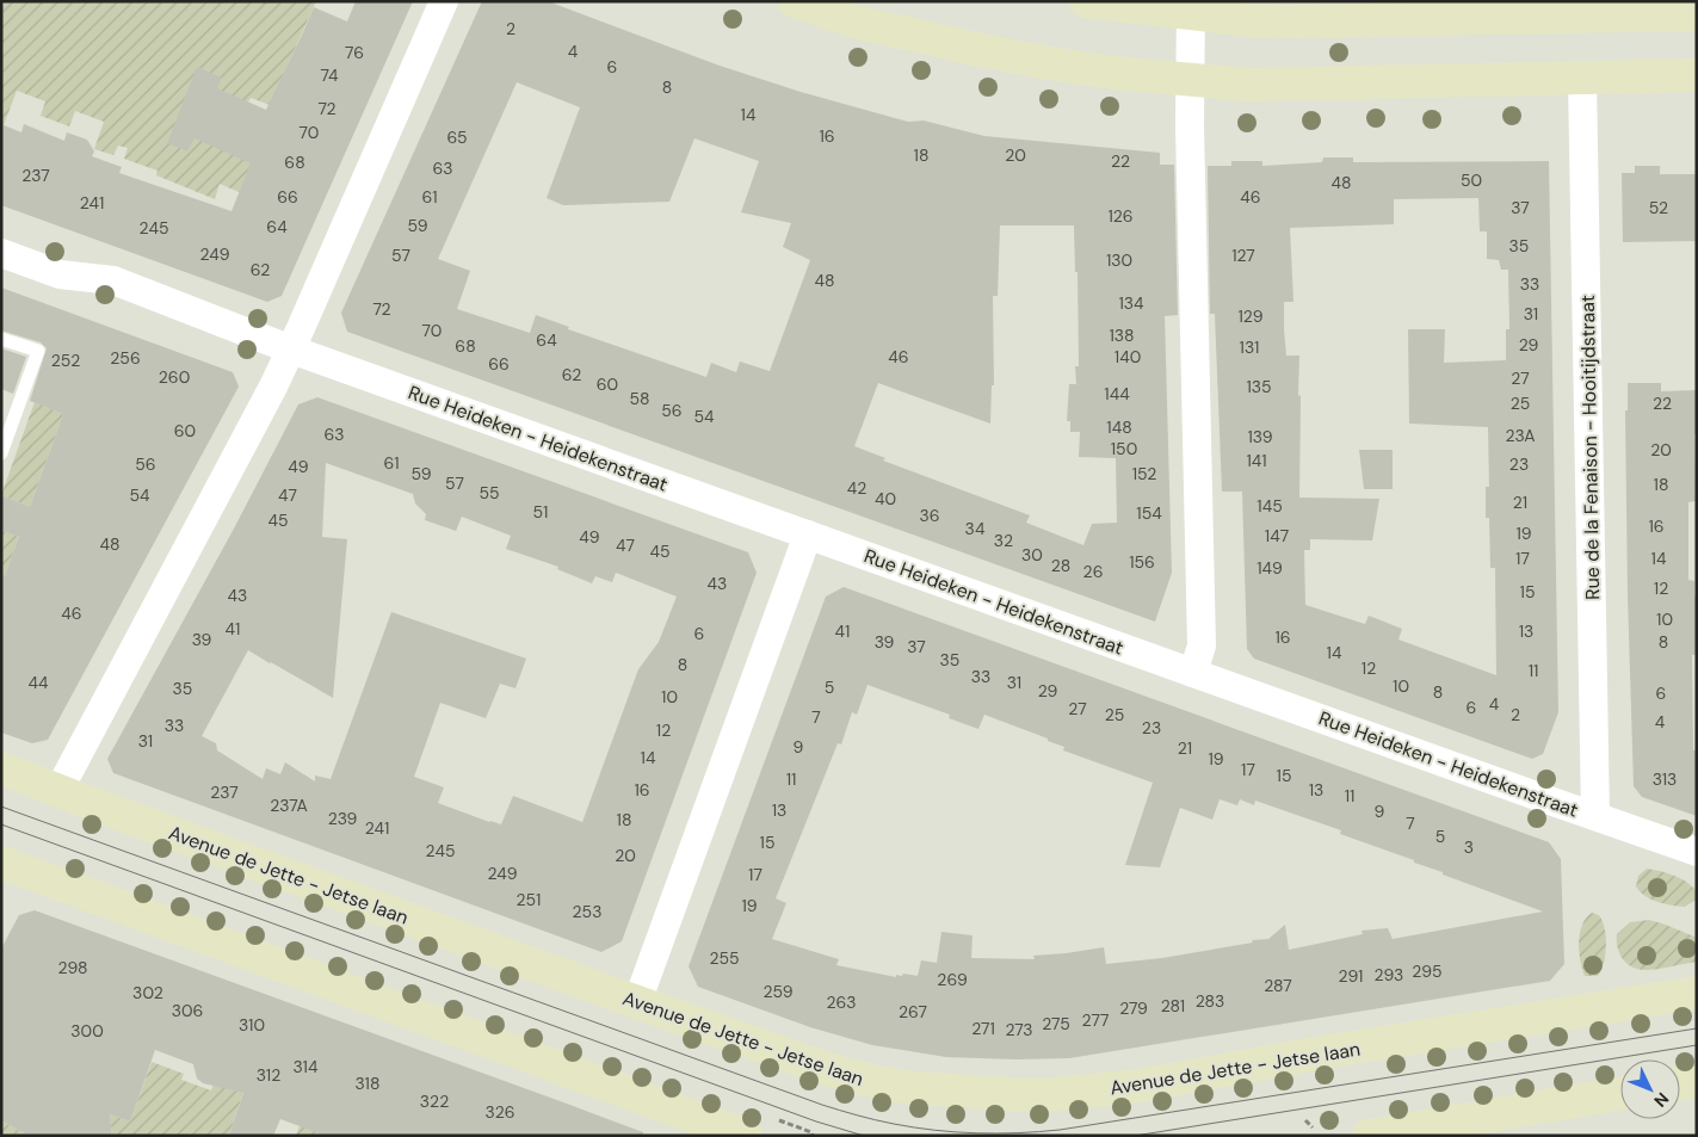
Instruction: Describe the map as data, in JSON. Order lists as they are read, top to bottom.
{
  "streets": {
    "street": ["Rue Heideken - Heidekenstraat", "Rue de la Fenaison - Hooitijdstraat", "Avenue de Jette - Jetse laan"]
  },
  "crossings": [
    ["Rue Heideken - Heidekenstraat", "Rue de la Fenaison - Hooitijdstraat"]
  ],
  "house_numbers": [
    "2",
    "4",
    "76",
    "6",
    "74",
    "8",
    "72",
    "14",
    "70",
    "16",
    "65",
    "18",
    "20",
    "22",
    "68",
    "63",
    "237",
    "50",
    "48",
    "66",
    "61",
    "46",
    "241",
    "37",
    "52",
    "126",
    "59",
    "64",
    "245",
    "35",
    "249",
    "57",
    "127",
    "130",
    "62",
    "48",
    "33",
    "134",
    "72",
    "31",
    "129",
    "70",
    "138",
    "64",
    "29",
    "68",
    "131",
    "46",
    "140",
    "256",
    "252",
    "66",
    "62",
    "260",
    "27",
    "60",
    "135",
    "144",
    "58",
    "25",
    "22",
    "56",
    "54",
    "148",
    "60",
    "63",
    "23A",
    "139",
    "150",
    "20",
    "141",
    "61",
    "56",
    "23",
    "49",
    "59",
    "152",
    "57",
    "18",
    "42",
    "55",
    "54",
    "47",
    "40",
    "21",
    "145",
    "51",
    "154",
    "36",
    "45",
    "16",
    "34",
    "19",
    "147",
    "49",
    "32",
    "48",
    "47",
    "45",
    "30",
    "17",
    "14",
    "156",
    "28",
    "149",
    "26",
    "43",
    "12",
    "15",
    "43",
    "46",
    "10",
    "41",
    "41",
    "13",
    "6",
    "16",
    "39",
    "39",
    "8",
    "37",
    "14",
    "35",
    "8",
    "12",
    "11",
    "33",
    "44",
    "31",
    "10",
    "5",
    "35",
    "29",
    "8",
    "6",
    "10",
    "4",
    "6",
    "27",
    "25",
    "2",
    "7",
    "4",
    "33",
    "23",
    "12",
    "31",
    "9",
    "21",
    "14",
    "19",
    "17",
    "15",
    "11",
    "313",
    "16",
    "13",
    "237",
    "11",
    "237A",
    "13",
    "9",
    "239",
    "18",
    "7",
    "241",
    "5",
    "15",
    "3",
    "245",
    "20",
    "249",
    "17",
    "251",
    "19",
    "253",
    "255",
    "298",
    "295",
    "293",
    "291",
    "269",
    "287",
    "259",
    "302",
    "283",
    "263",
    "281",
    "279",
    "306",
    "267",
    "277",
    "275",
    "310",
    "271",
    "273",
    "300",
    "314",
    "312",
    "318",
    "322",
    "326"
  ],
  "north": "bottom right"
}
